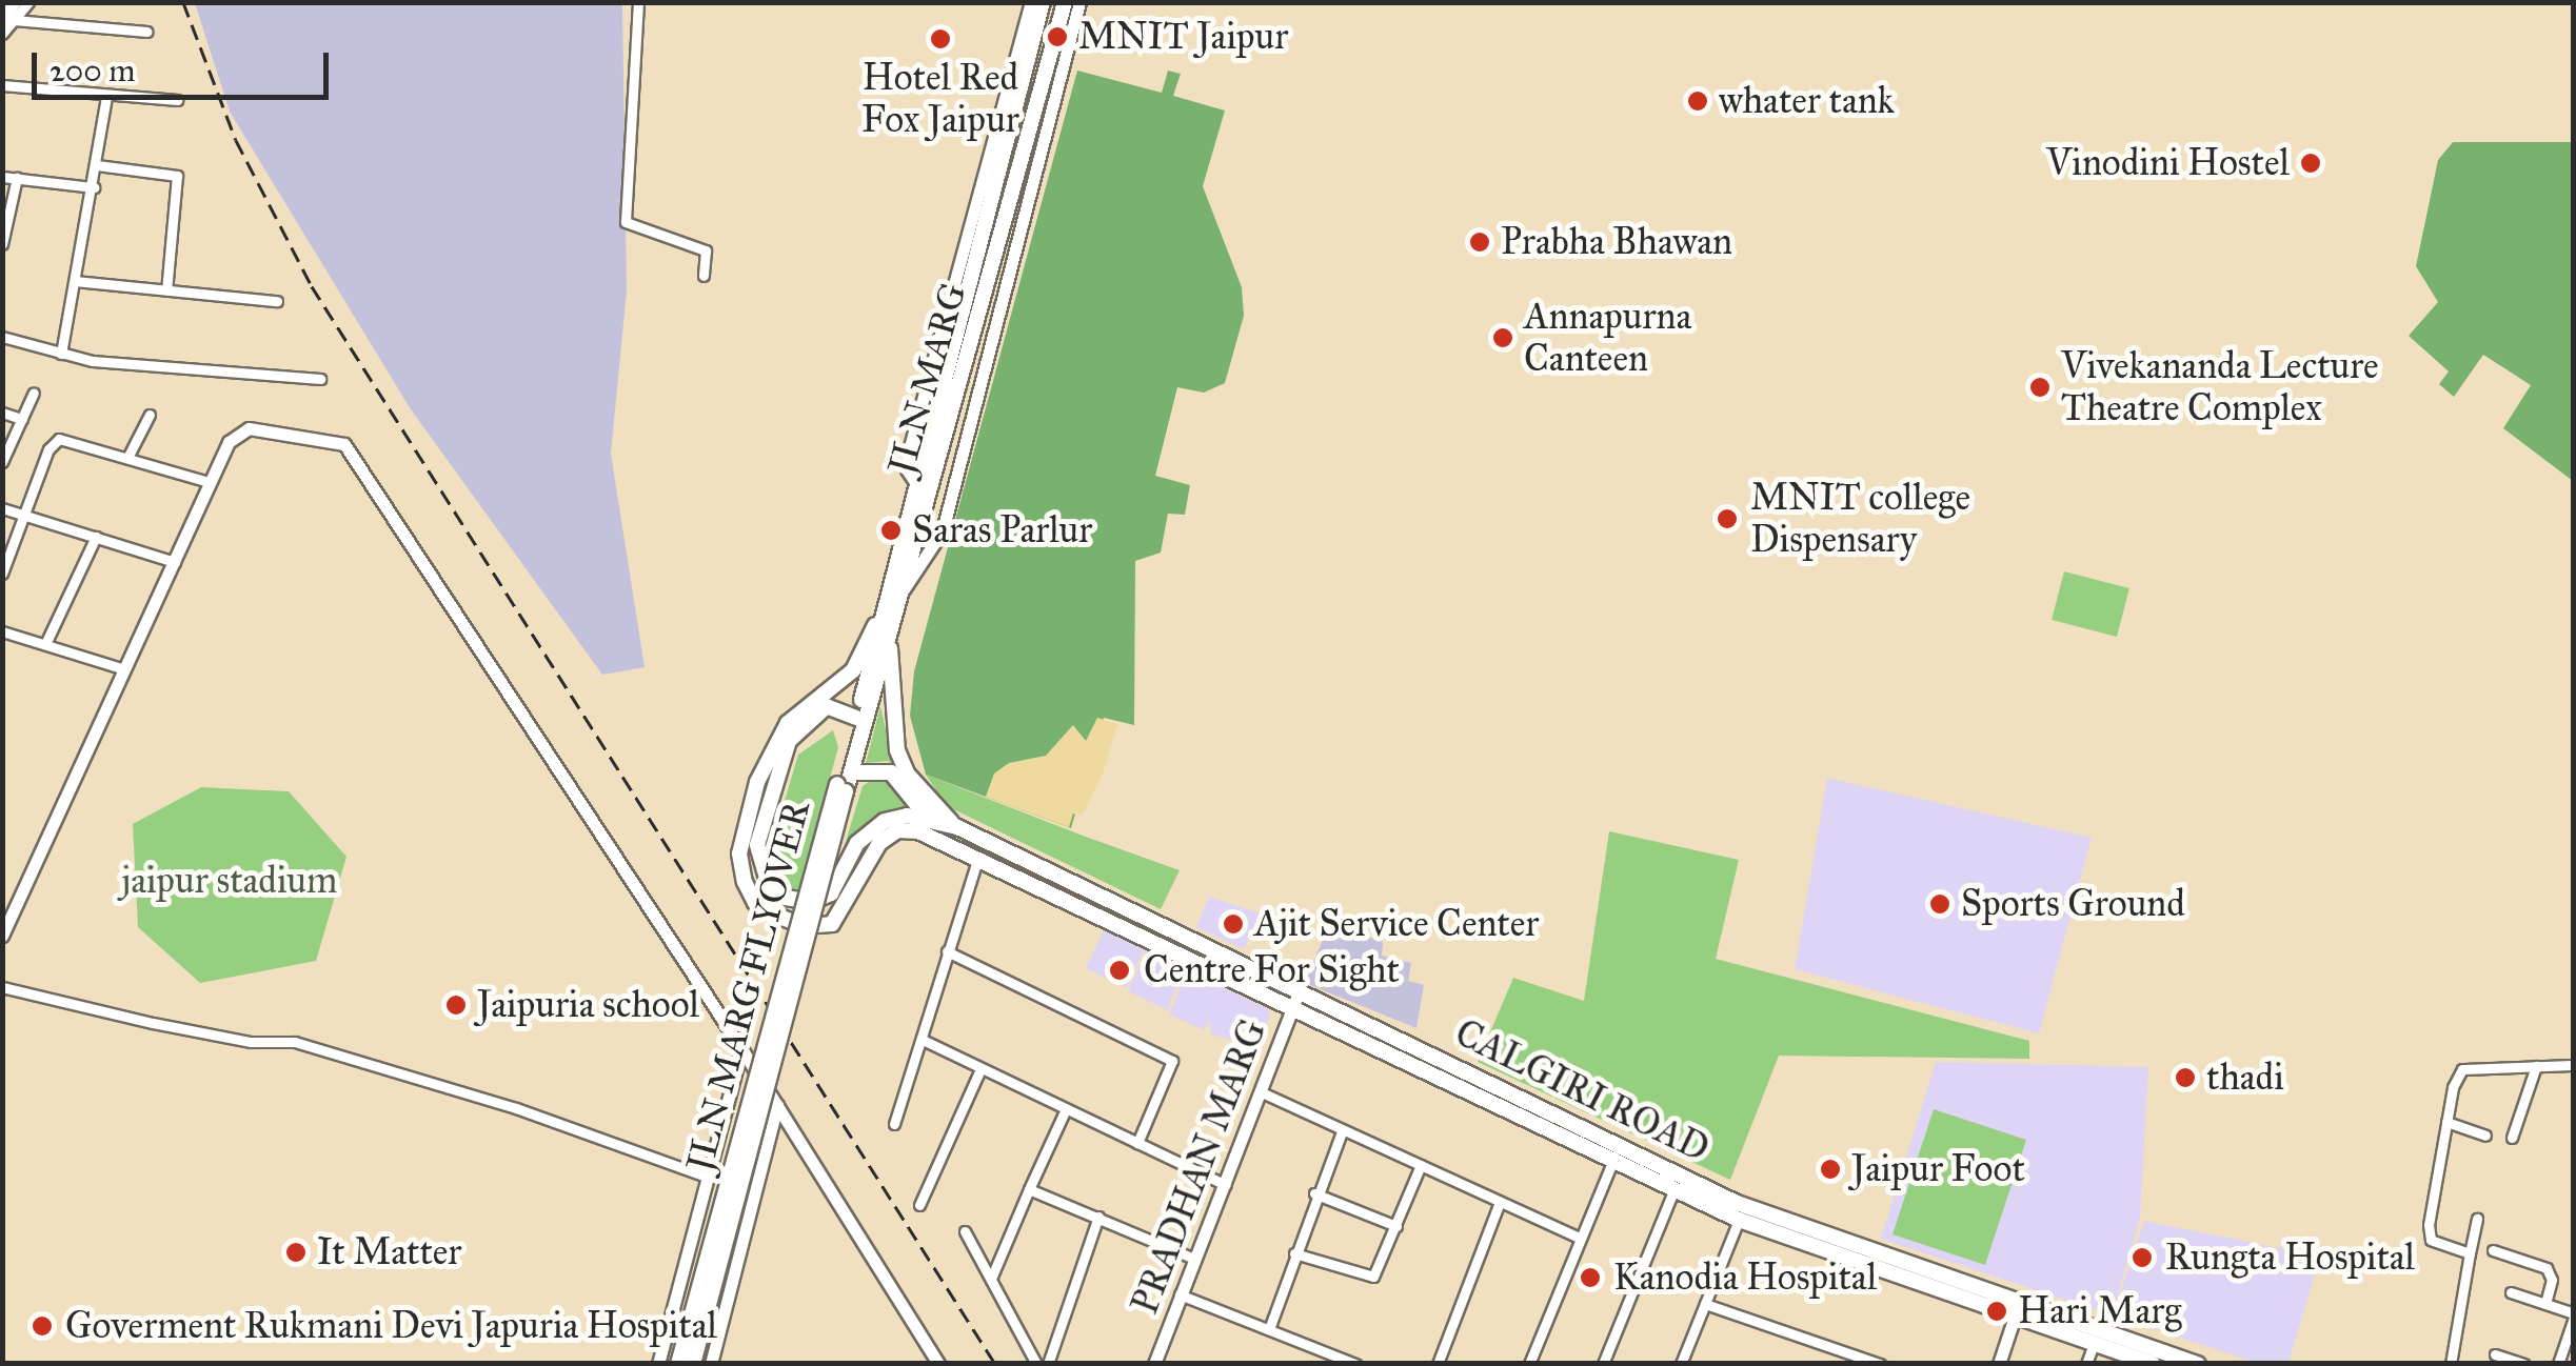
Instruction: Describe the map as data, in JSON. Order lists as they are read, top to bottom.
{
  "streets": {
    "main road": ["JLN MARG", "JLN MARG FLYOVER", "CALGIRI ROAD"],
    "street": ["PRADHAN MARG"]
  },
  "crossings": [
    ["JLN MARG", "JLN MARG FLYOVER"],
    ["CALGIRI ROAD", "PRADHAN MARG"]
  ],
  "parks": ["jaipur stadium"],
  "places": [
    "MNIT Jaipur",
    "Hotel Red Fox Jaipur",
    "whater tank",
    "Vinodini Hostel",
    "Prabha Bhawan",
    "Annapurna Canteen",
    "Vivekananda Lecture Theatre Complex",
    "MNIT college Dispensary",
    "Saras Parlur",
    "Sports Ground",
    "Ajit Service Center",
    "Centre For Sight",
    "Jaipuria school",
    "thadi",
    "Jaipur Foot",
    "It Matter",
    "Rungta Hospital",
    "Kanodia Hospital",
    "Hari Marg",
    "Goverment Rukmani Devi Japuria Hospital"
  ],
  "scale_bar": "200 m"
}
